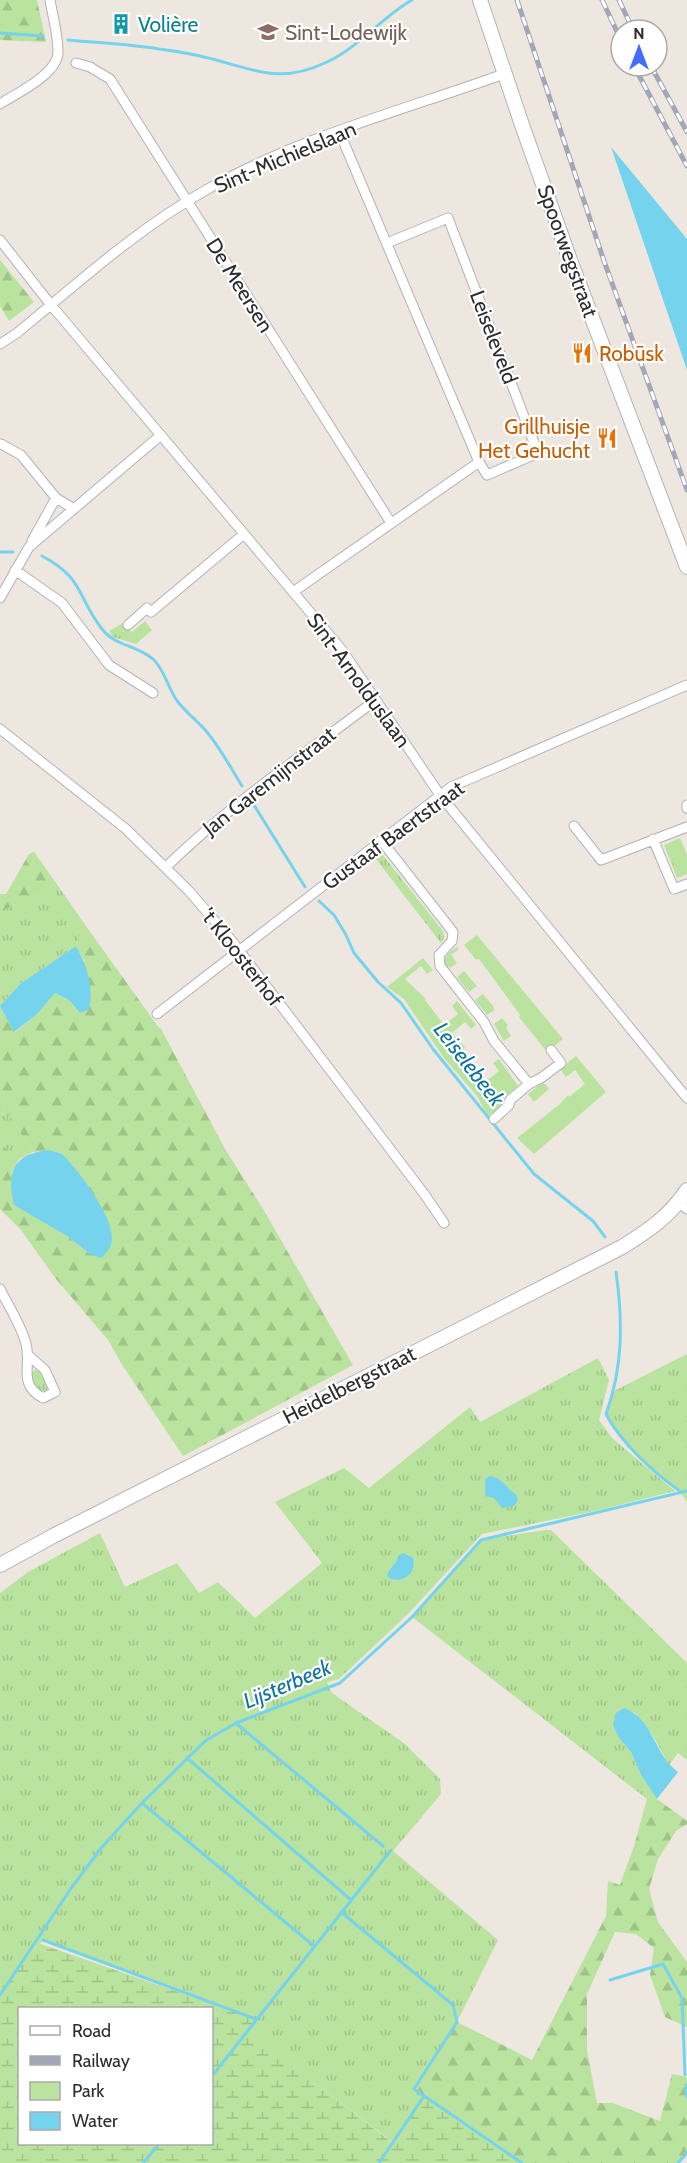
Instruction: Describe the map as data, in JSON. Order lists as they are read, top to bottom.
{
  "streets": {
    "main road": ["Spoorwegstraat", "Heidelbergstraat"],
    "street": [
      "Sint-Michielslaan",
      "De Meersen",
      "Leiseleveld",
      "Sint-Arnolduslaan",
      "Jan Garemijnstraat",
      "Gustaaf Baertstraat",
      "'t Kloosterhof"
    ]
  },
  "crossings": [
    ["Sint-Michielslaan", "Spoorwegstraat"],
    ["Sint-Michielslaan", "De Meersen"],
    ["Sint-Michielslaan", "Sint-Arnolduslaan"],
    ["Sint-Arnolduslaan", "Jan Garemijnstraat"],
    ["Sint-Arnolduslaan", "Gustaaf Baertstraat"],
    ["Jan Garemijnstraat", "'t Kloosterhof"],
    ["Gustaaf Baertstraat", "'t Kloosterhof"]
  ],
  "water": ["Leiselebeek", "Lijsterbeek"],
  "places": {
    "building": ["Volière"],
    "school or university": ["Sint-Lodewijk"],
    "restaurant": ["Robūsk", "Grillhuisje Het Gehucht"]
  },
  "legend": [
    "Road",
    "Railway",
    "Park",
    "Water"
  ],
  "north": "top"
}
